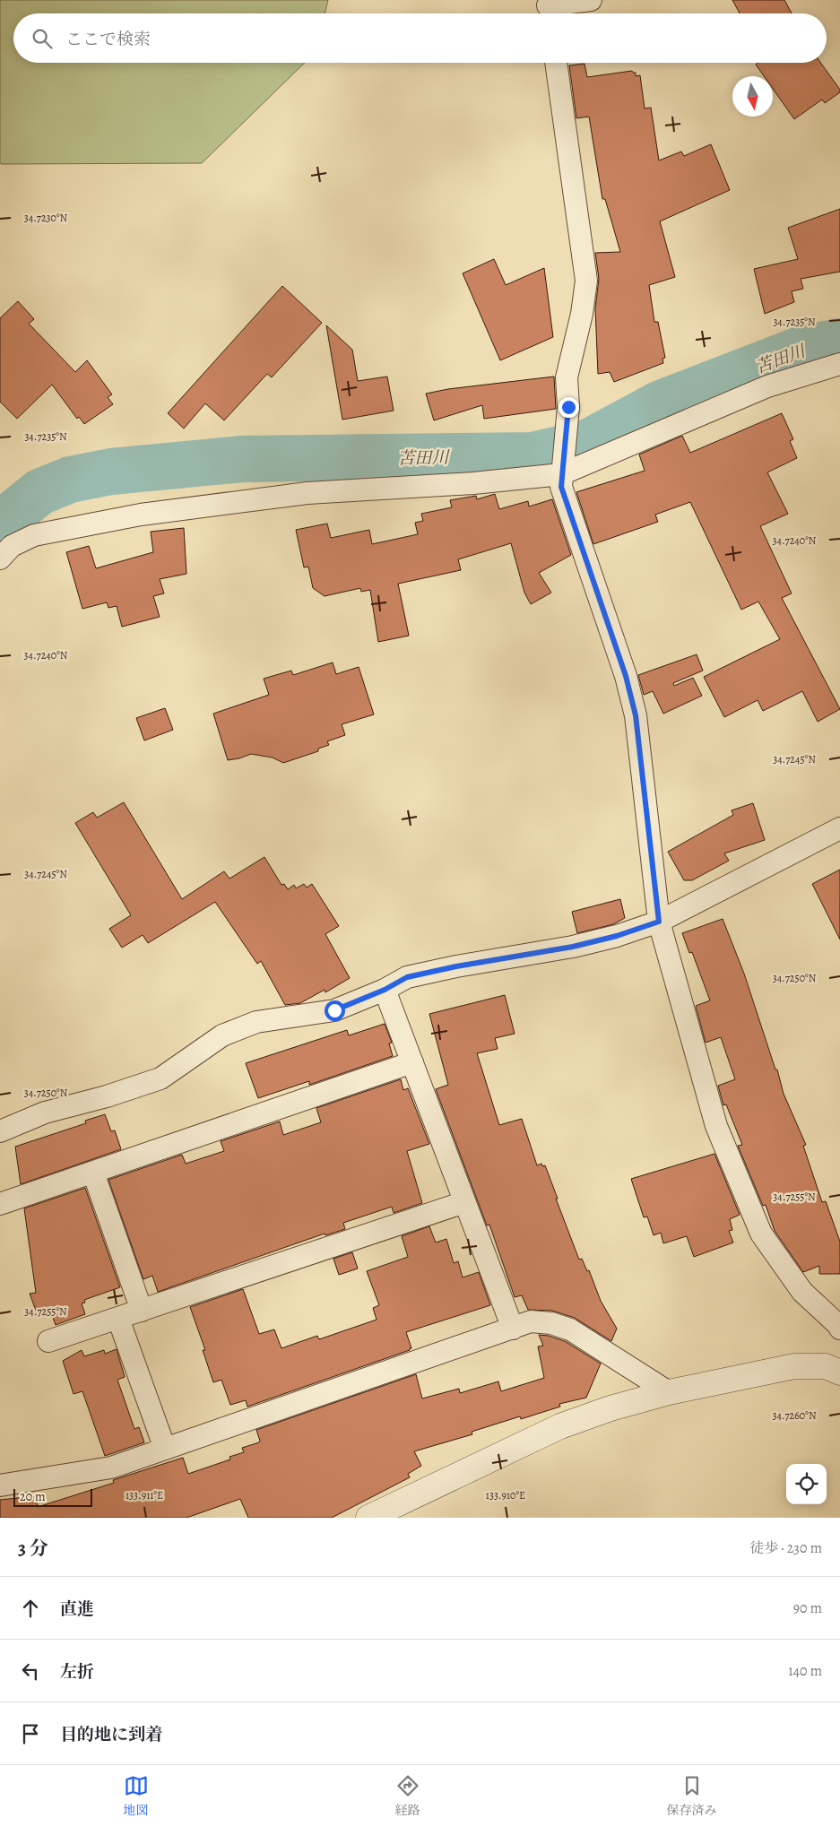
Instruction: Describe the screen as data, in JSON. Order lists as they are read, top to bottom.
{
  "water": ["苫田川"],
  "scale_bar": "20 m",
  "north": "bottom",
  "page": {
    "search": "ここで検索",
    "scale": "20 m",
    "heading": ["3 分", "徒歩 · 230 m"],
    "list": [
      ["直進", "90 m"],
      ["左折", "140 m"],
      "目的地に到着"
    ],
    "nav": ["地図", "経路", "保存済み"]
  },
  "coordinates": [
    "34.7230°N",
    "34.7235°N",
    "34.7240°N",
    "34.7245°N",
    "34.7250°N",
    "34.7255°N",
    "34.7260°N",
    "133.911°E",
    "133.910°E"
  ]
}
